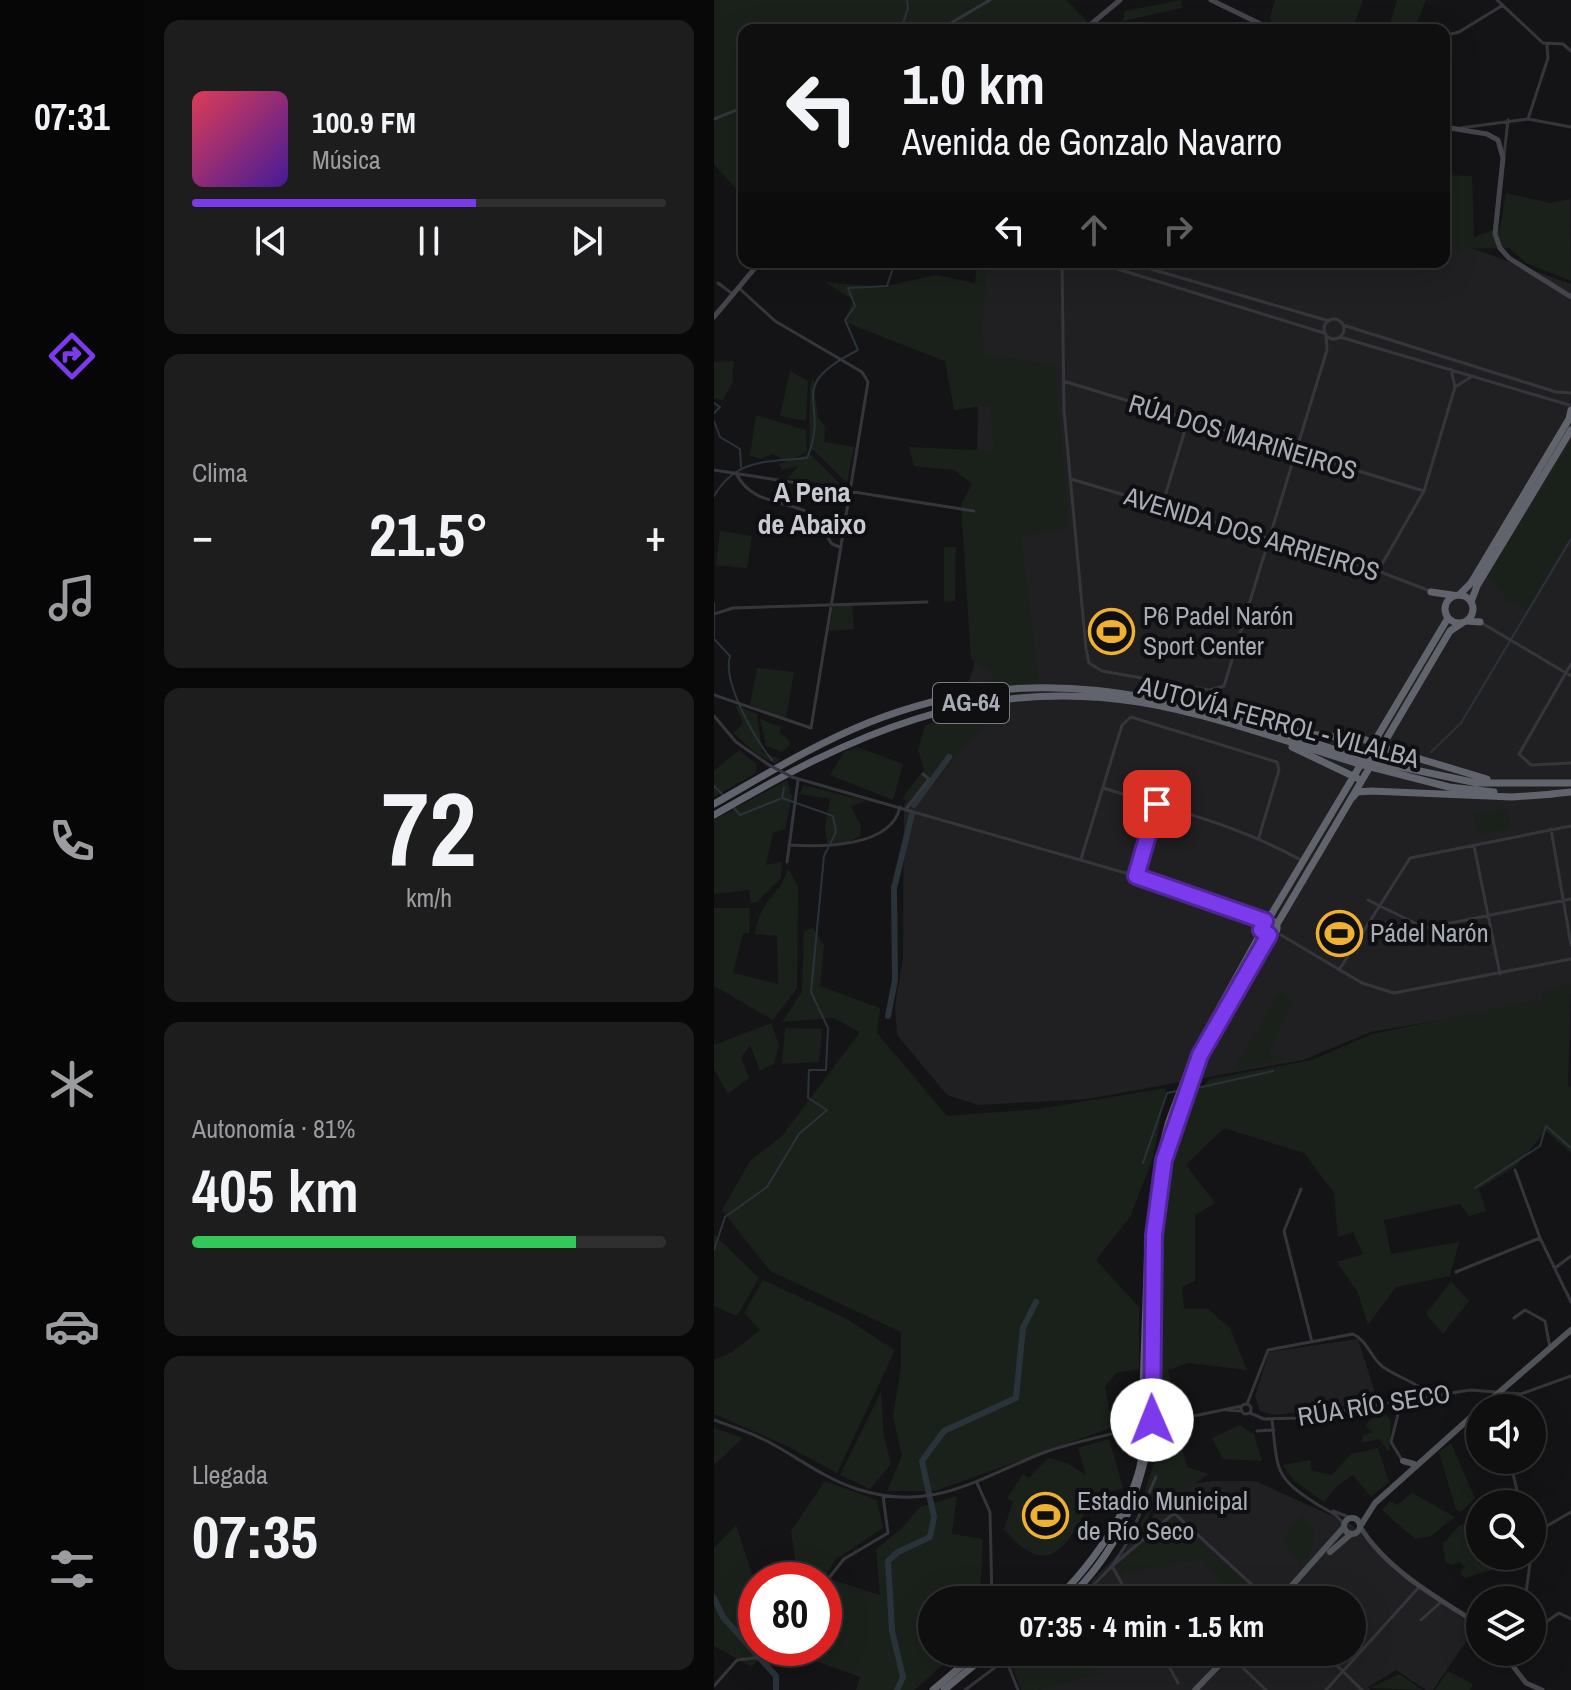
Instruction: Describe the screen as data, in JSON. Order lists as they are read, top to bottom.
{
  "streets": {
    "highway": ["AG-64", "AUTOVÍA FERROL - VILALBA"],
    "street": ["RÚA DOS MARIÑEIROS", "AVENIDA DOS ARRIEIROS", "RÚA RÍO SECO"]
  },
  "districts": ["A Pena de Abaixo"],
  "places": {
    "sports": ["P6 Padel Narón Sport Center", "Pádel Narón", "Estadio Municipal de Río Seco"]
  },
  "page": {
    "tabs": "07:31",
    "turn": ["1.0 km", "Avenida de Gonzalo Navarro"],
    "song": ["100.9 FM", "Música"],
    "tile": [
      "Clima",
      ["72", "km/h"],
      ["Autonomía · 81%", "405 km"],
      ["Llegada", "07:35"]
    ],
    "heat": ["−", "21.5°", "+"],
    "limit": "80",
    "trip": "07:35 · 4 min · 1.5 km"
  }
}
